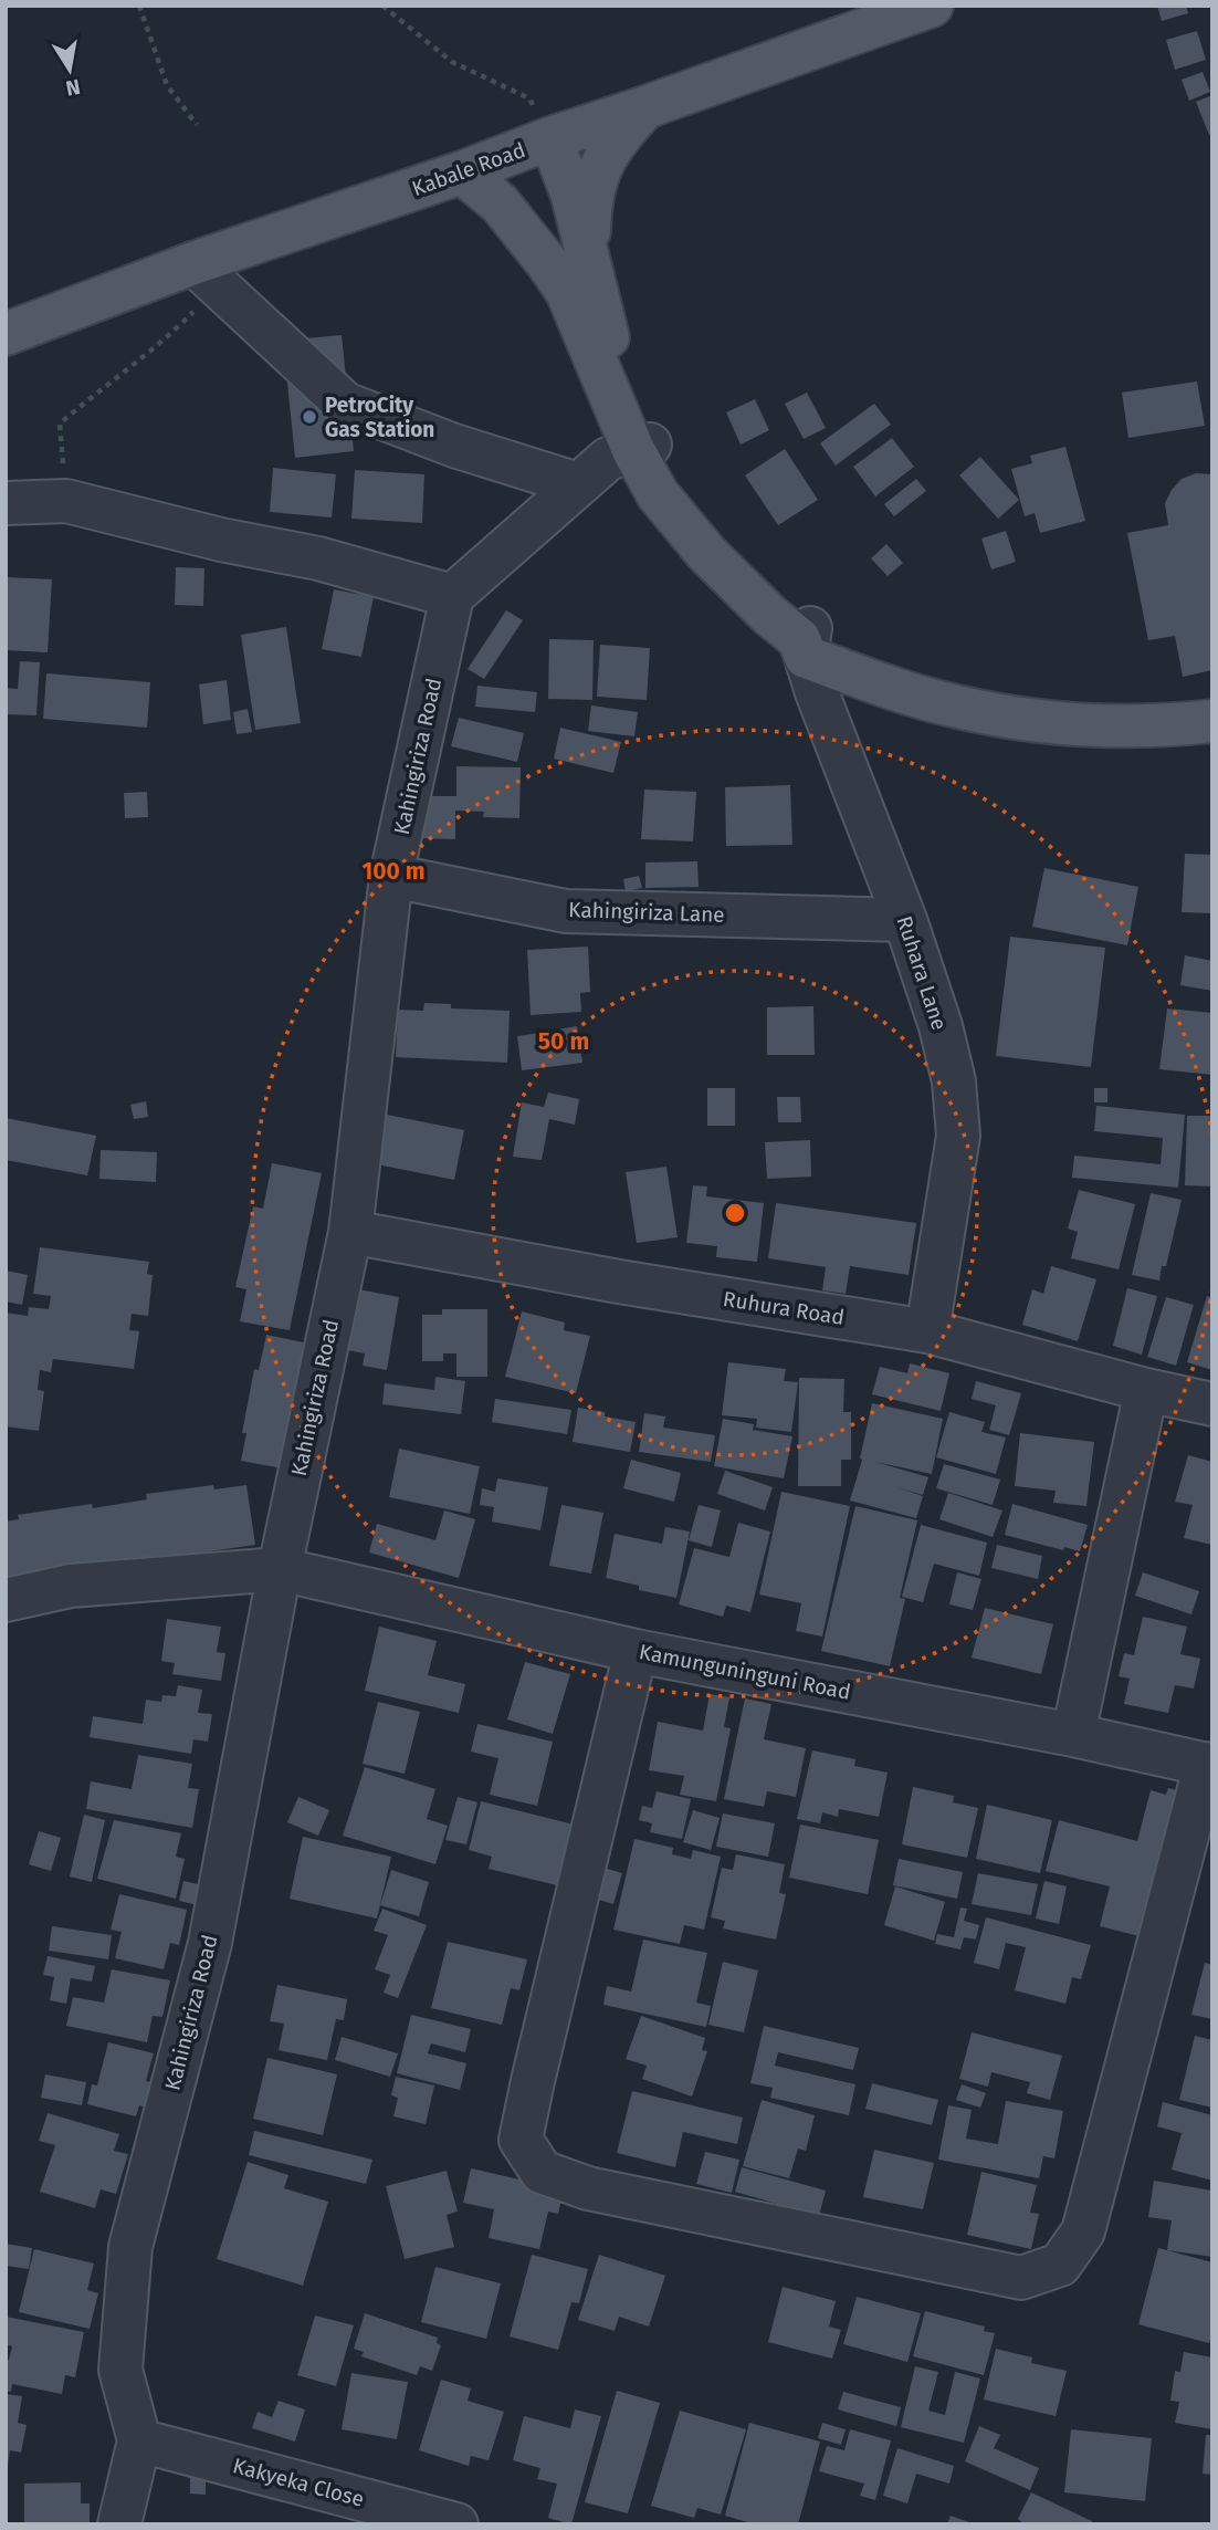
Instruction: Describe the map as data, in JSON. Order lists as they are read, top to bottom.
{
  "streets": {
    "main road": ["Kabale Road"],
    "street": [
      "Kahingiriza Road",
      "Kahingiriza Lane",
      "Ruhara Lane",
      "Ruhura Road",
      "Kamunguninguni Road",
      "Kakyeka Close"
    ]
  },
  "crossings": [
    ["Kahingiriza Road", "Kahingiriza Lane"],
    ["Kahingiriza Road", "Ruhura Road"],
    ["Kahingiriza Road", "Kamunguninguni Road"],
    ["Kahingiriza Road", "Kakyeka Close"],
    ["Kahingiriza Lane", "Ruhara Lane"],
    ["Ruhara Lane", "Ruhura Road"]
  ],
  "places": ["PetroCity Gas Station"],
  "north": "bottom",
  "rings": ["100 m", "50 m"]
}
